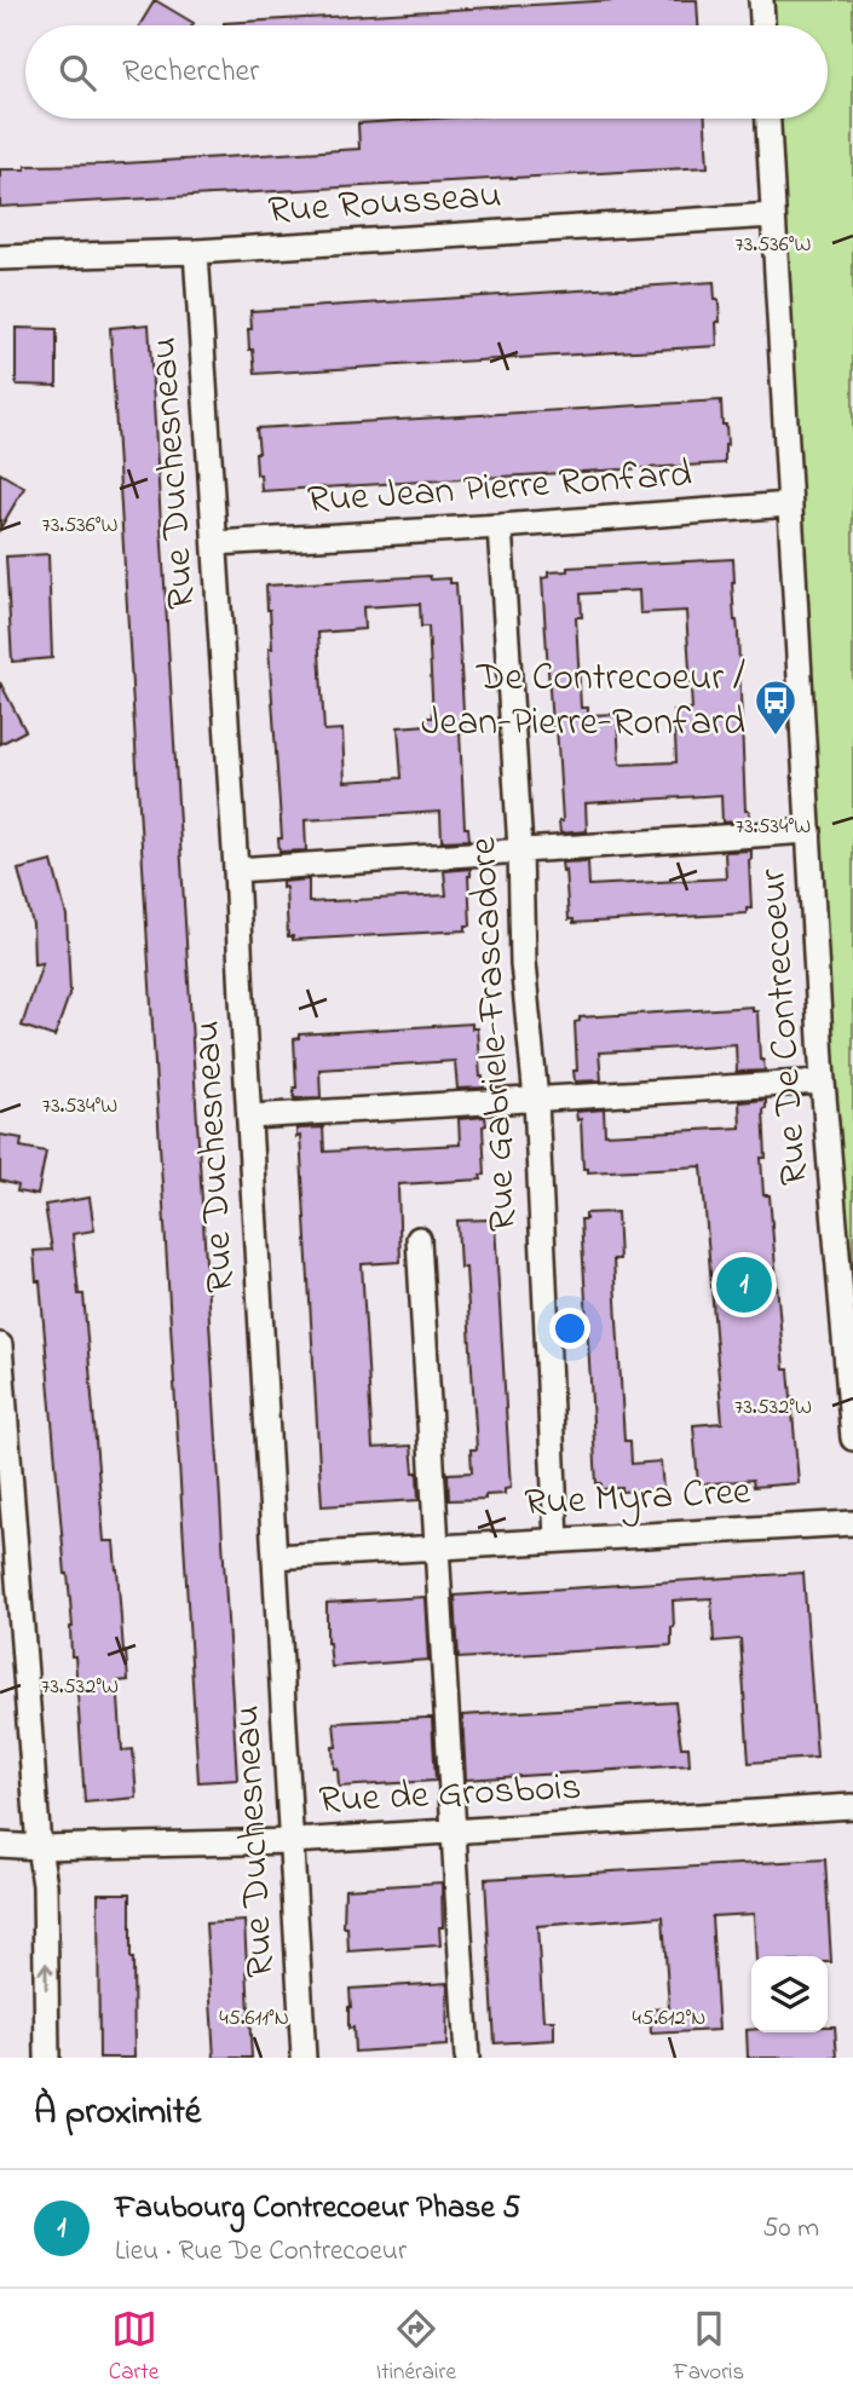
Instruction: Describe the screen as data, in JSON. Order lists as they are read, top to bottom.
{
  "streets": {
    "street": [
      "Rue Rousseau",
      "Rue Duchesneau",
      "Rue Jean Pierre Ronfard",
      "Rue De Contrecoeur",
      "Rue Gabriele-Frascadore",
      "Rue Myra Cree",
      "Rue de Grosbois"
    ]
  },
  "crossings": [
    ["Rue Rousseau", "Rue Duchesneau"],
    ["Rue Rousseau", "Rue De Contrecoeur"],
    ["Rue Duchesneau", "Rue Jean Pierre Ronfard"],
    ["Rue Duchesneau", "Rue Myra Cree"],
    ["Rue Duchesneau", "Rue de Grosbois"],
    ["Rue Jean Pierre Ronfard", "Rue De Contrecoeur"],
    ["Rue Jean Pierre Ronfard", "Rue Gabriele-Frascadore"],
    ["Rue Gabriele-Frascadore", "Rue Myra Cree"]
  ],
  "places": {
    "bus stop": ["De Contrecoeur / Jean-Pierre-Ronfard"]
  },
  "page": {
    "search": "Rechercher",
    "pins": "1",
    "heading": "À proximité",
    "list": [
      {
        "mark": "1",
        "name": "Faubourg Contrecoeur Phase 5",
        "note": "Lieu · Rue De Contrecoeur",
        "value": "50 m"
      }
    ],
    "nav": ["Carte", "Itinéraire", "Favoris"]
  },
  "coordinates": [
    "73.536°W",
    "73.534°W",
    "73.532°W",
    "45.611°N",
    "45.612°N"
  ]
}
